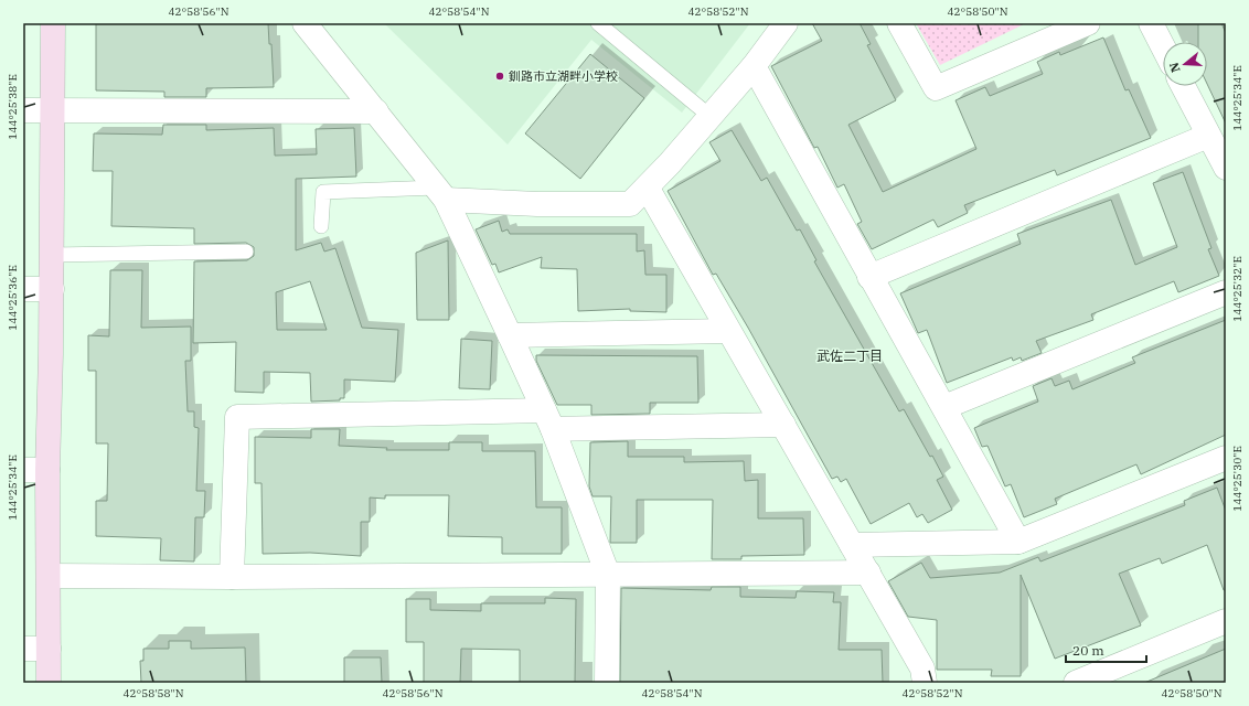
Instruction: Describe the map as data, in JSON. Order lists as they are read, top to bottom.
{
  "districts": ["武佐二丁目"],
  "places": ["釧路市立湖畔小学校"],
  "scale_bar": "20 m",
  "north": "left",
  "coordinates": [
    "42°58'56\"N",
    "42°58'54\"N",
    "42°58'52\"N",
    "42°58'50\"N",
    "144°25'34\"E",
    "144°25'38\"E",
    "144°25'32\"E",
    "144°25'36\"E",
    "144°25'30\"E",
    "42°58'58\"N"
  ]
}
